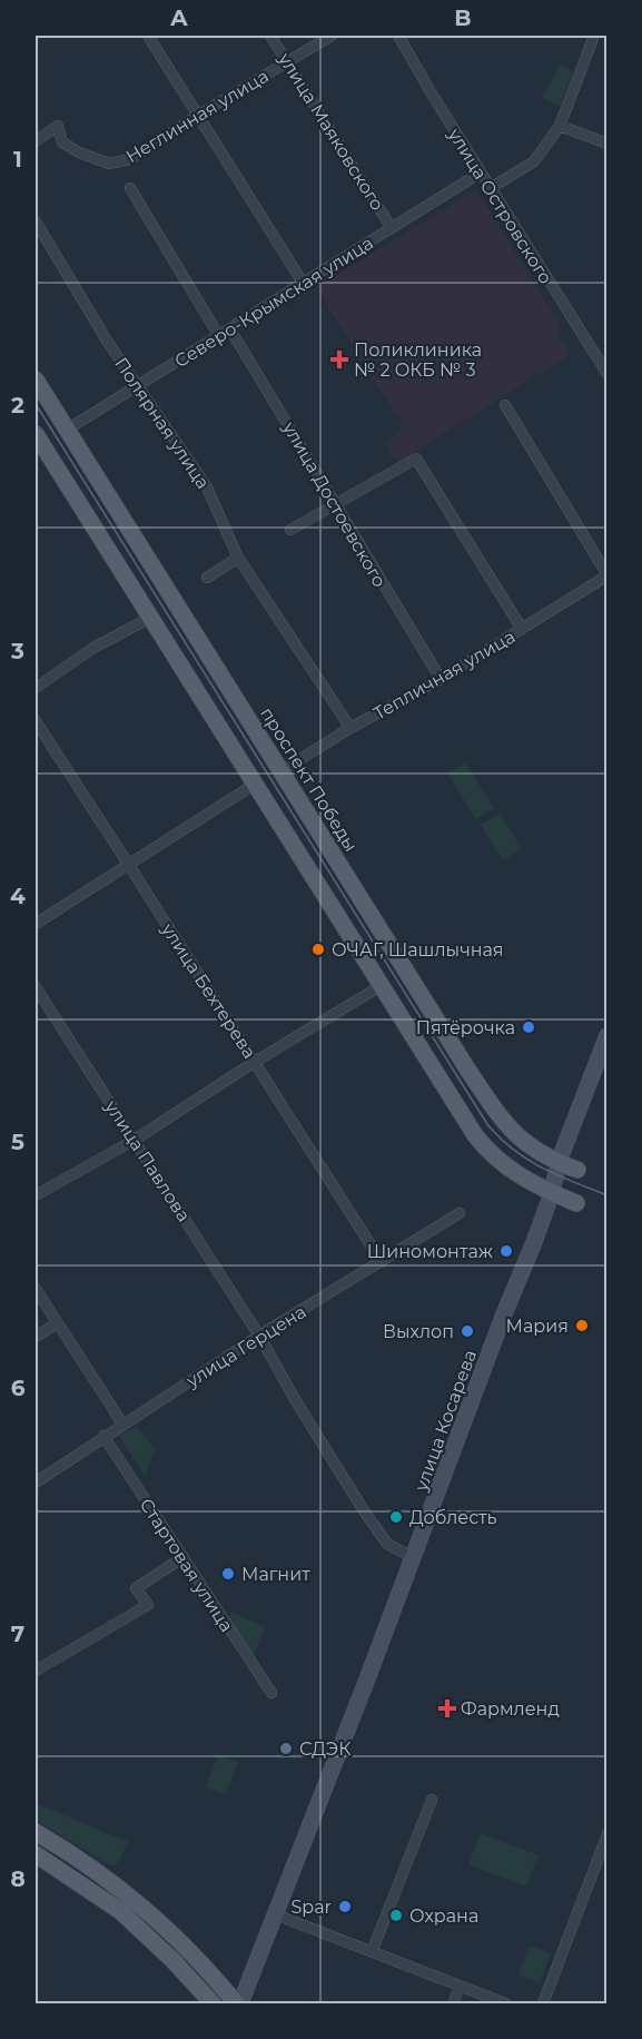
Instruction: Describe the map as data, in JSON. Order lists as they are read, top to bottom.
{
  "streets": {
    "main road": ["проспект Победы"],
    "street": [
      "Неглинная улица",
      "улица Маяковского",
      "улица Островского",
      "Северо-Крымская улица",
      "Полярная улица",
      "улица Достоевского",
      "Тепличная улица",
      "улица Бехтерева",
      "улица Павлова",
      "улица Герцена",
      "улица Косарева",
      "Стартовая улица"
    ]
  },
  "crossings": [
    ["Неглинная улица", "улица Маяковского"],
    ["улица Маяковского", "Северо-Крымская улица"],
    ["улица Островского", "Северо-Крымская улица"],
    ["Северо-Крымская улица", "Полярная улица"],
    ["Северо-Крымская улица", "улица Достоевского"],
    ["Северо-Крымская улица", "проспект Победы"],
    ["Полярная улица", "Тепличная улица"],
    ["улица Достоевского", "Тепличная улица"],
    ["Тепличная улица", "проспект Победы"],
    ["проспект Победы", "улица Косарева"],
    ["улица Бехтерева", "улица Герцена"],
    ["улица Павлова", "улица Герцена"],
    ["улица Павлова", "улица Косарева"],
    ["улица Герцена", "Стартовая улица"]
  ],
  "places": {
    "health": ["Поликлиника № 2 ОКБ № 3", "Фармленд"],
    "other": [
      "ОЧАГ, Шашлычная",
      "Пятёрочка",
      "Шиномонтаж",
      "Мария",
      "Выхлоп",
      "Доблесть",
      "Магнит",
      "СДЭК",
      "Spar",
      "Охрана"
    ]
  },
  "grid": {
    "columns": ["A", "B"],
    "rows": [
      "1",
      "2",
      "3",
      "4",
      "5",
      "6",
      "7",
      "8"
    ]
  }
}
